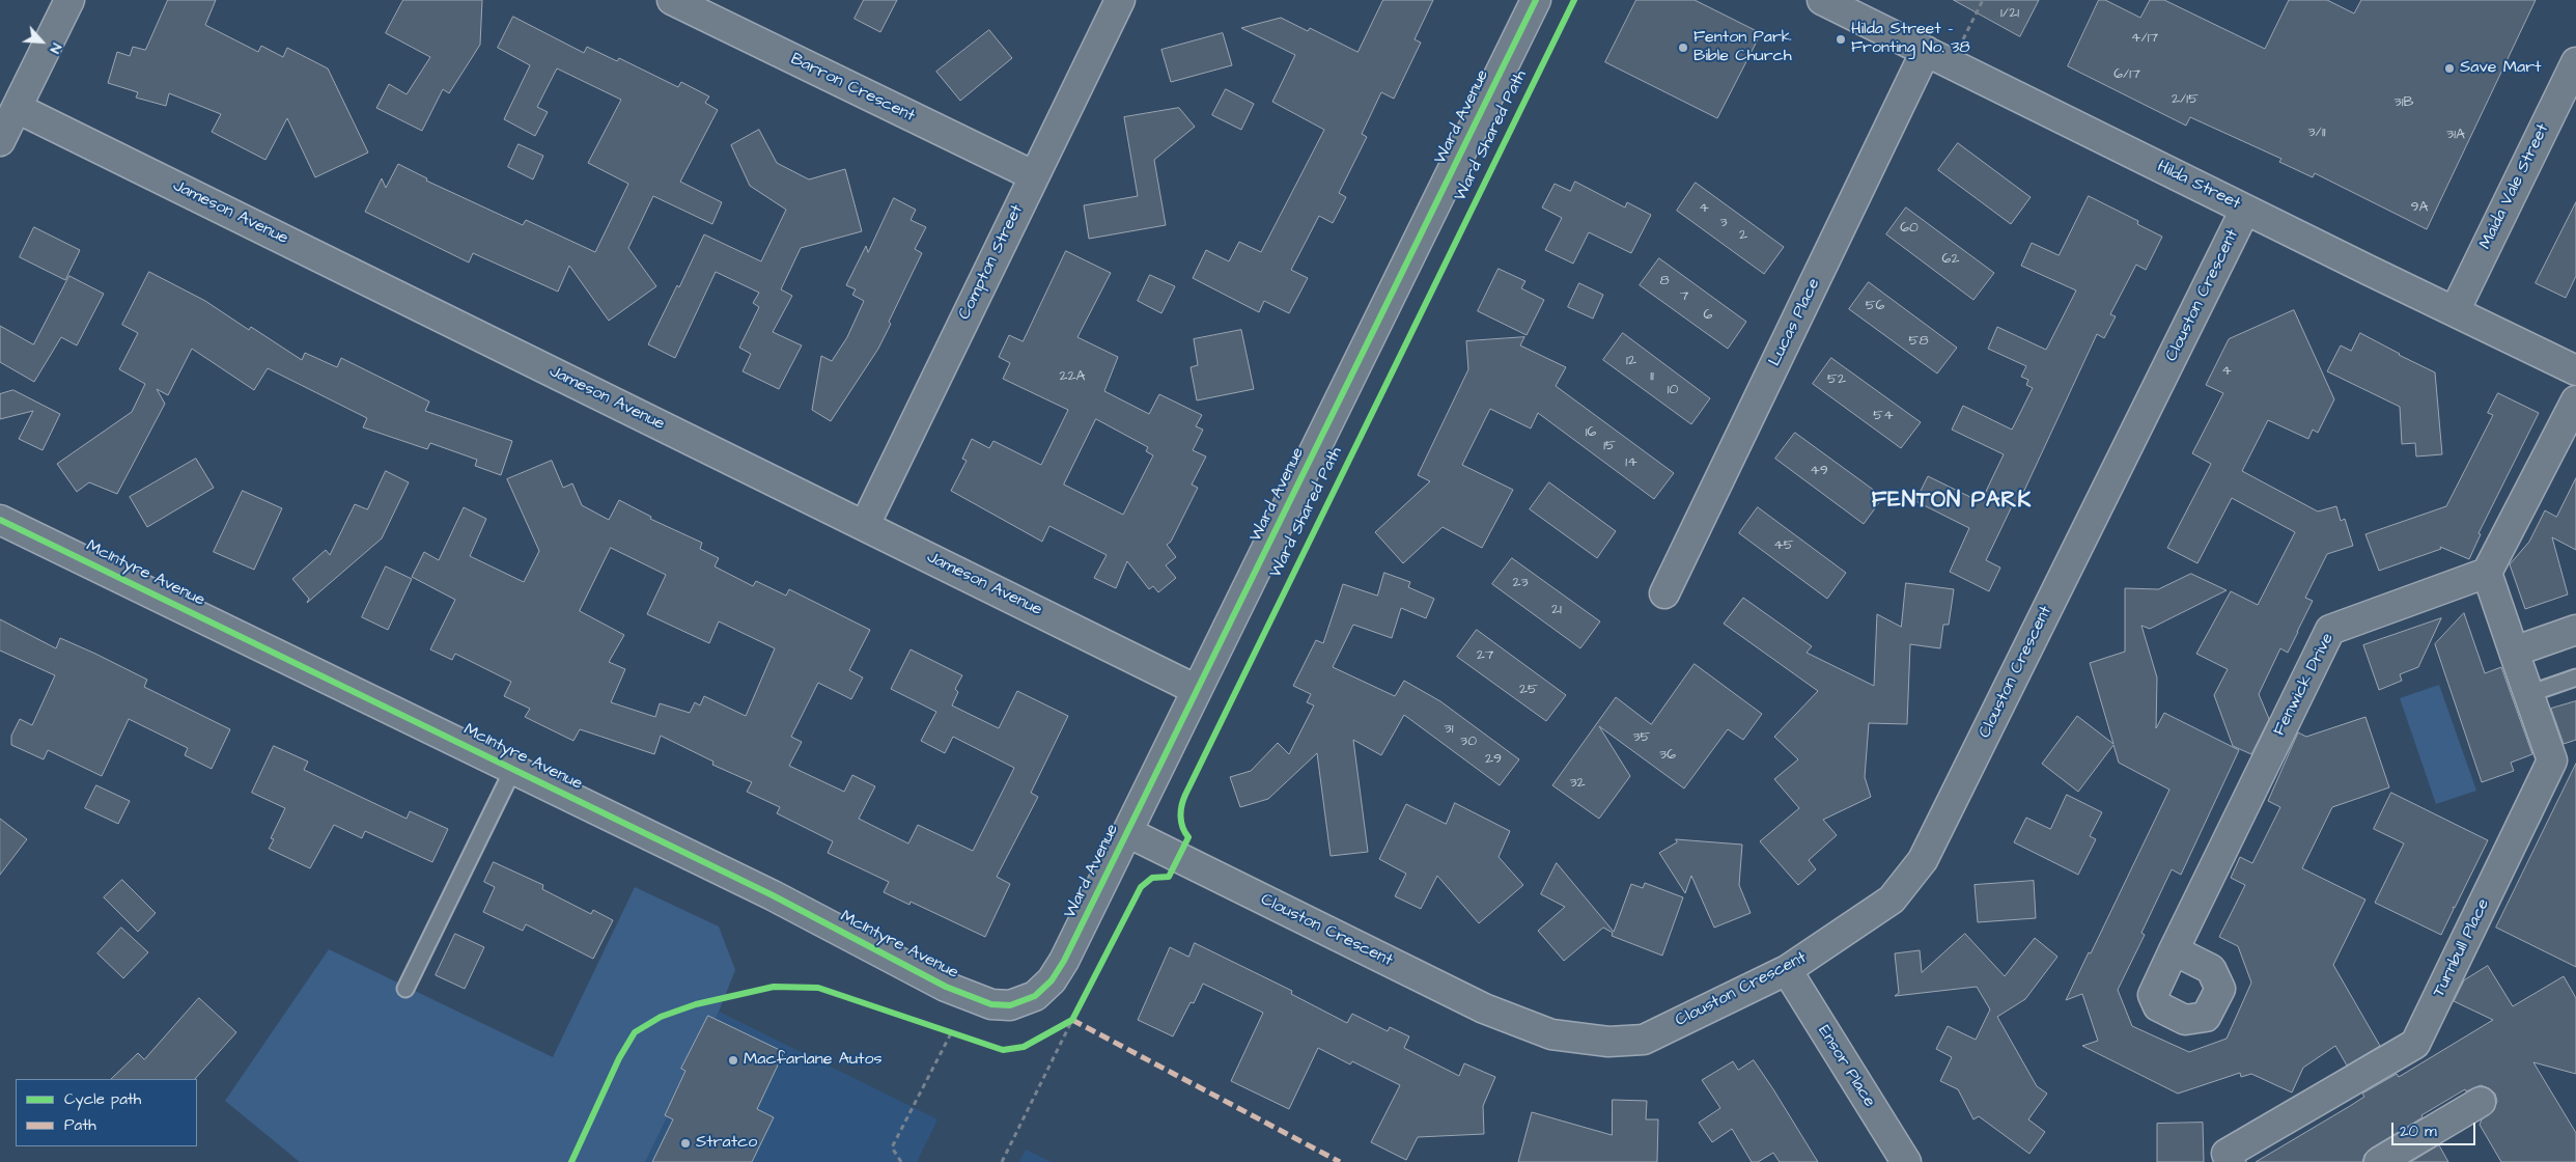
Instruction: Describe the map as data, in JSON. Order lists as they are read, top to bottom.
{
  "streets": {
    "street": [
      "Barron Crescent",
      "Ward Avenue",
      "Hilda Street",
      "Maida Vale Street",
      "Jameson Avenue",
      "Compton Street",
      "Clouston Crescent",
      "Lucas Place",
      "McIntyre Avenue",
      "Fenwick Drive",
      "Turnbull Place",
      "Ensor Place"
    ],
    "cycle path": ["Ward Shared Path"]
  },
  "crossings": [
    ["Barron Crescent", "Compton Street"],
    ["Ward Avenue", "Jameson Avenue"],
    ["Ward Avenue", "Clouston Crescent"],
    ["Ward Avenue", "McIntyre Avenue"],
    ["Hilda Street", "Maida Vale Street"],
    ["Hilda Street", "Clouston Crescent"],
    ["Hilda Street", "Lucas Place"],
    ["Jameson Avenue", "Compton Street"],
    ["Clouston Crescent", "Ensor Place"],
    ["Fenwick Drive", "Turnbull Place"]
  ],
  "districts": ["FENTON PARK"],
  "places": [
    "Hilda Street - Fronting No. 38",
    "Fenton Park Bible Church",
    "Save Mart",
    "Macfarlane Autos",
    "Stratco"
  ],
  "house_numbers": [
    "1/21",
    "4/17",
    "6/17",
    "2/15",
    "31B",
    "3/11",
    "31A",
    "9A",
    "4",
    "3",
    "60",
    "2",
    "62",
    "8",
    "7",
    "56",
    "6",
    "58",
    "12",
    "4",
    "22A",
    "11",
    "52",
    "10",
    "54",
    "16",
    "15",
    "14",
    "49",
    "45",
    "23",
    "21",
    "27",
    "25",
    "31",
    "35",
    "30",
    "36",
    "29",
    "32"
  ],
  "legend": ["Cycle path", "Path"],
  "scale_bar": "20 m",
  "north": "bottom right"
}
